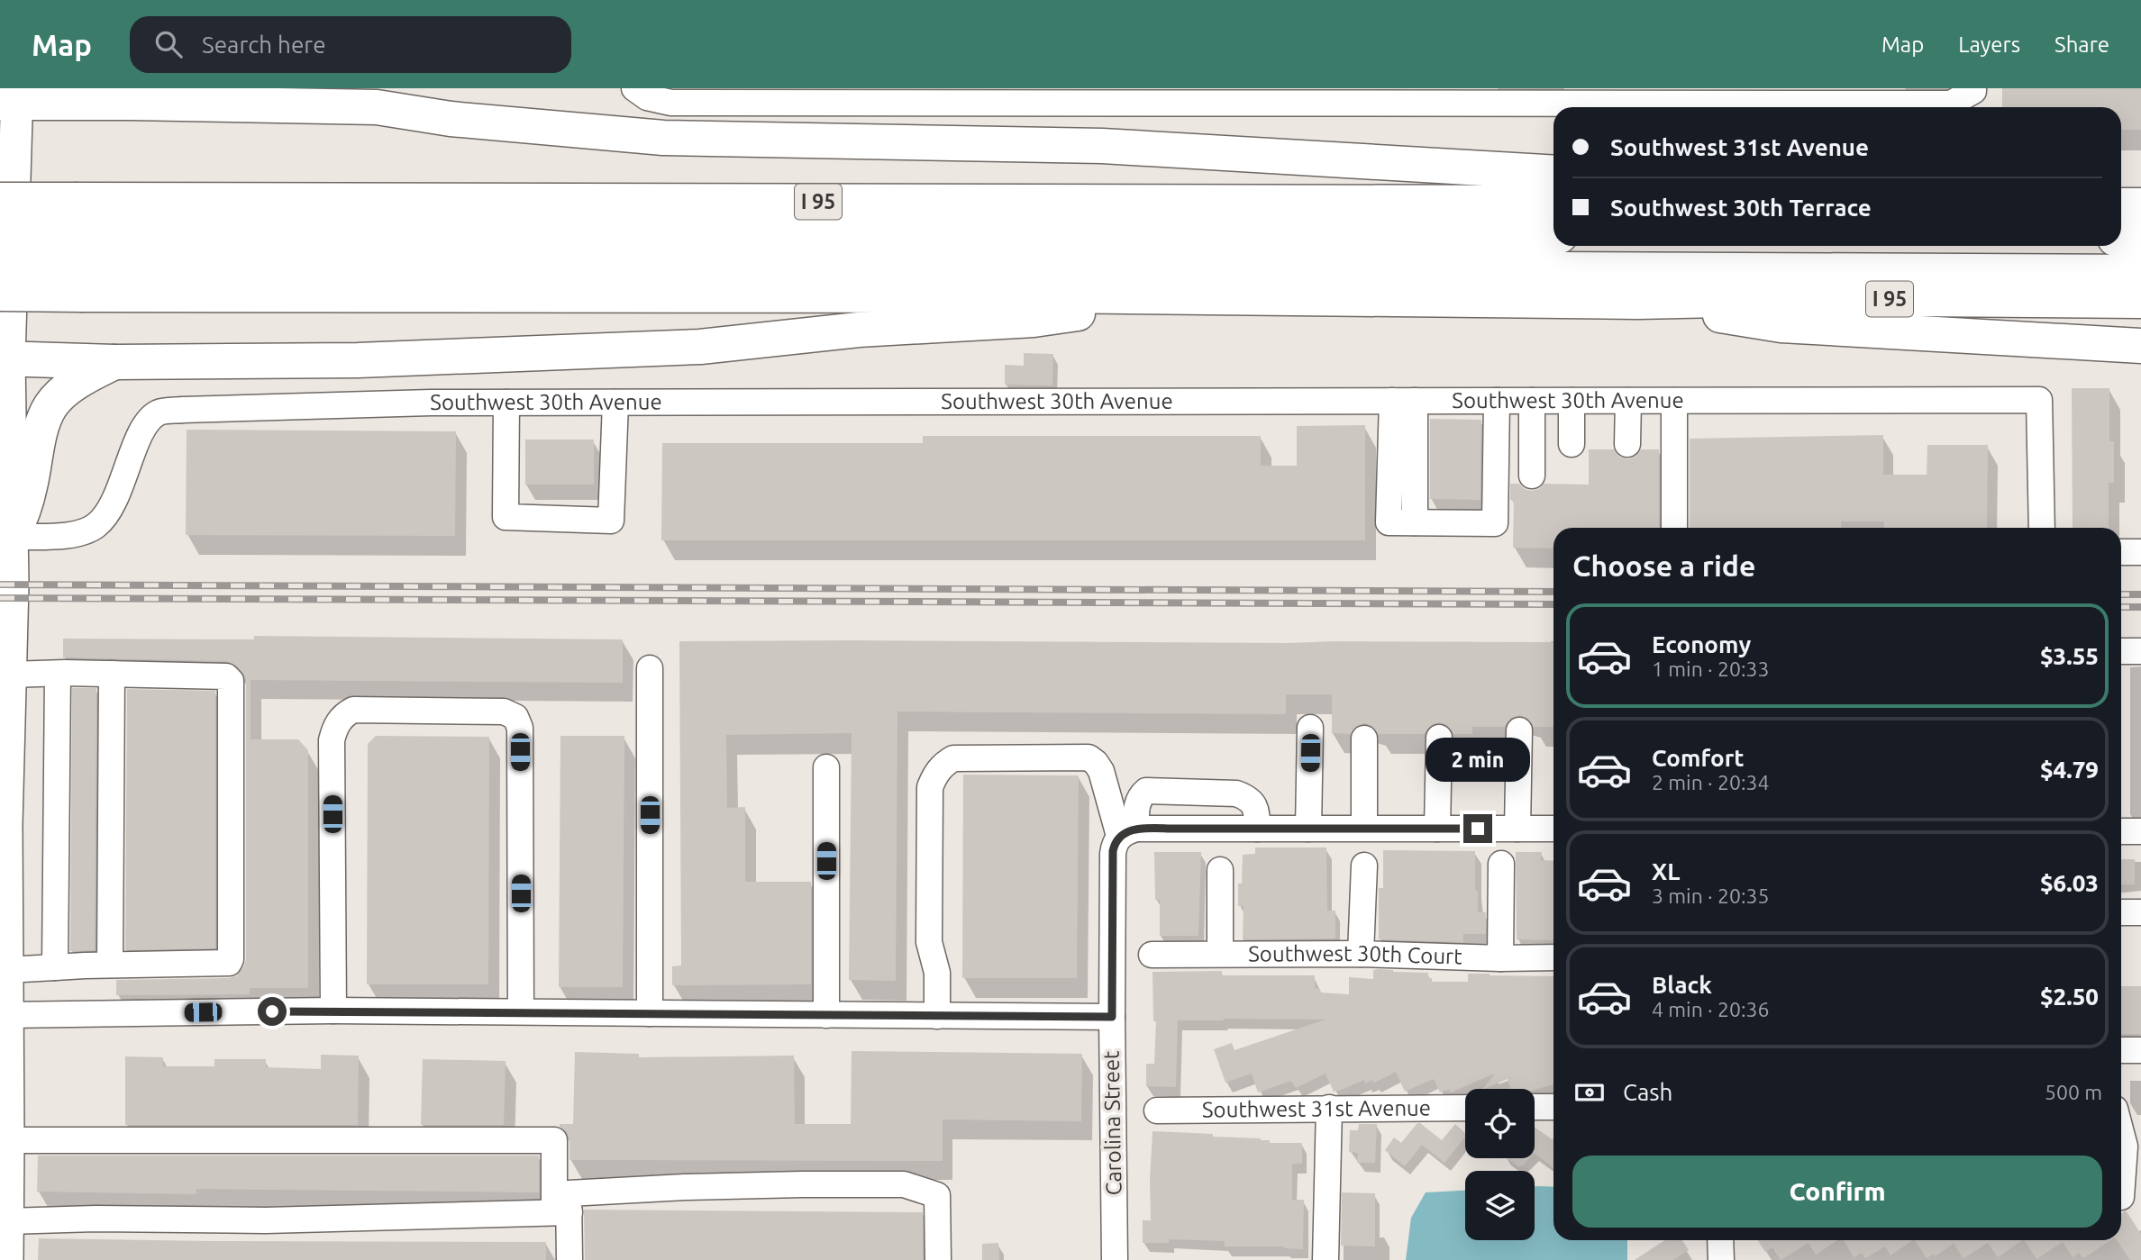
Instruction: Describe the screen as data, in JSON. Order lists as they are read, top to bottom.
{
  "streets": {
    "highway": ["I 95"],
    "street": [
      "Southwest 30th Avenue",
      "Southwest 30th Court",
      "Southwest 31st Avenue",
      "Carolina Street"
    ]
  },
  "page": {
    "header": "Map",
    "search": "Search here",
    "nav": ["Map", "Layers", "Share"],
    "banner": ["Southwest 31st Avenue", "Southwest 30th Terrace"],
    "heading": "Choose a ride",
    "list": [
      {
        "name": "Economy",
        "note": "1 min · 20:33",
        "value": "$3.55"
      },
      {
        "name": "Comfort",
        "note": "2 min · 20:34",
        "value": "$4.79"
      },
      {
        "name": "XL",
        "note": "3 min · 20:35",
        "value": "$6.03"
      },
      {
        "name": "Black",
        "note": "4 min · 20:36",
        "value": "$2.50"
      }
    ],
    "bubble": "2 min",
    "pay": ["Cash", "500 m"],
    "buttons": "Confirm"
  }
}
